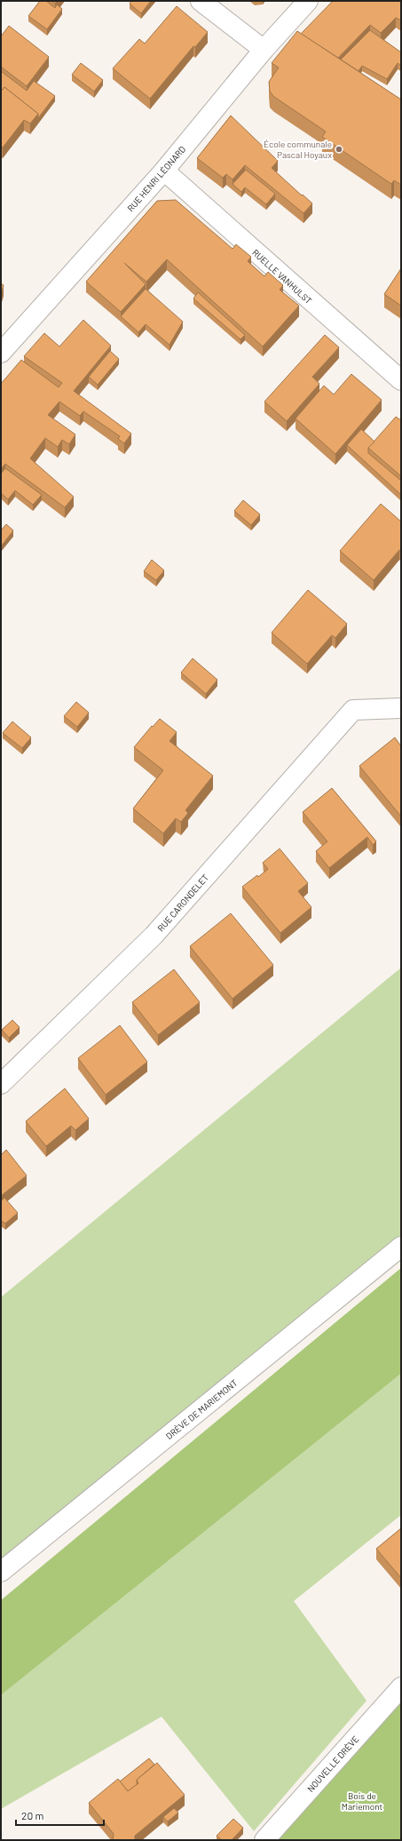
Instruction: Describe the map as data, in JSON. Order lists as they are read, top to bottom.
{
  "streets": {
    "street": [
      "RUE HENRI LÉONARD",
      "RUELLE VANHULST",
      "RUE CARONDELET",
      "DRÈVE DE MARIEMONT",
      "NOUVELLE DRÈVE"
    ]
  },
  "crossings": [
    ["RUE HENRI LÉONARD", "RUELLE VANHULST"]
  ],
  "parks": ["Bois de Mariemont"],
  "places": ["École communale Pascal Hoyaux"],
  "scale_bar": "20 m"
}
